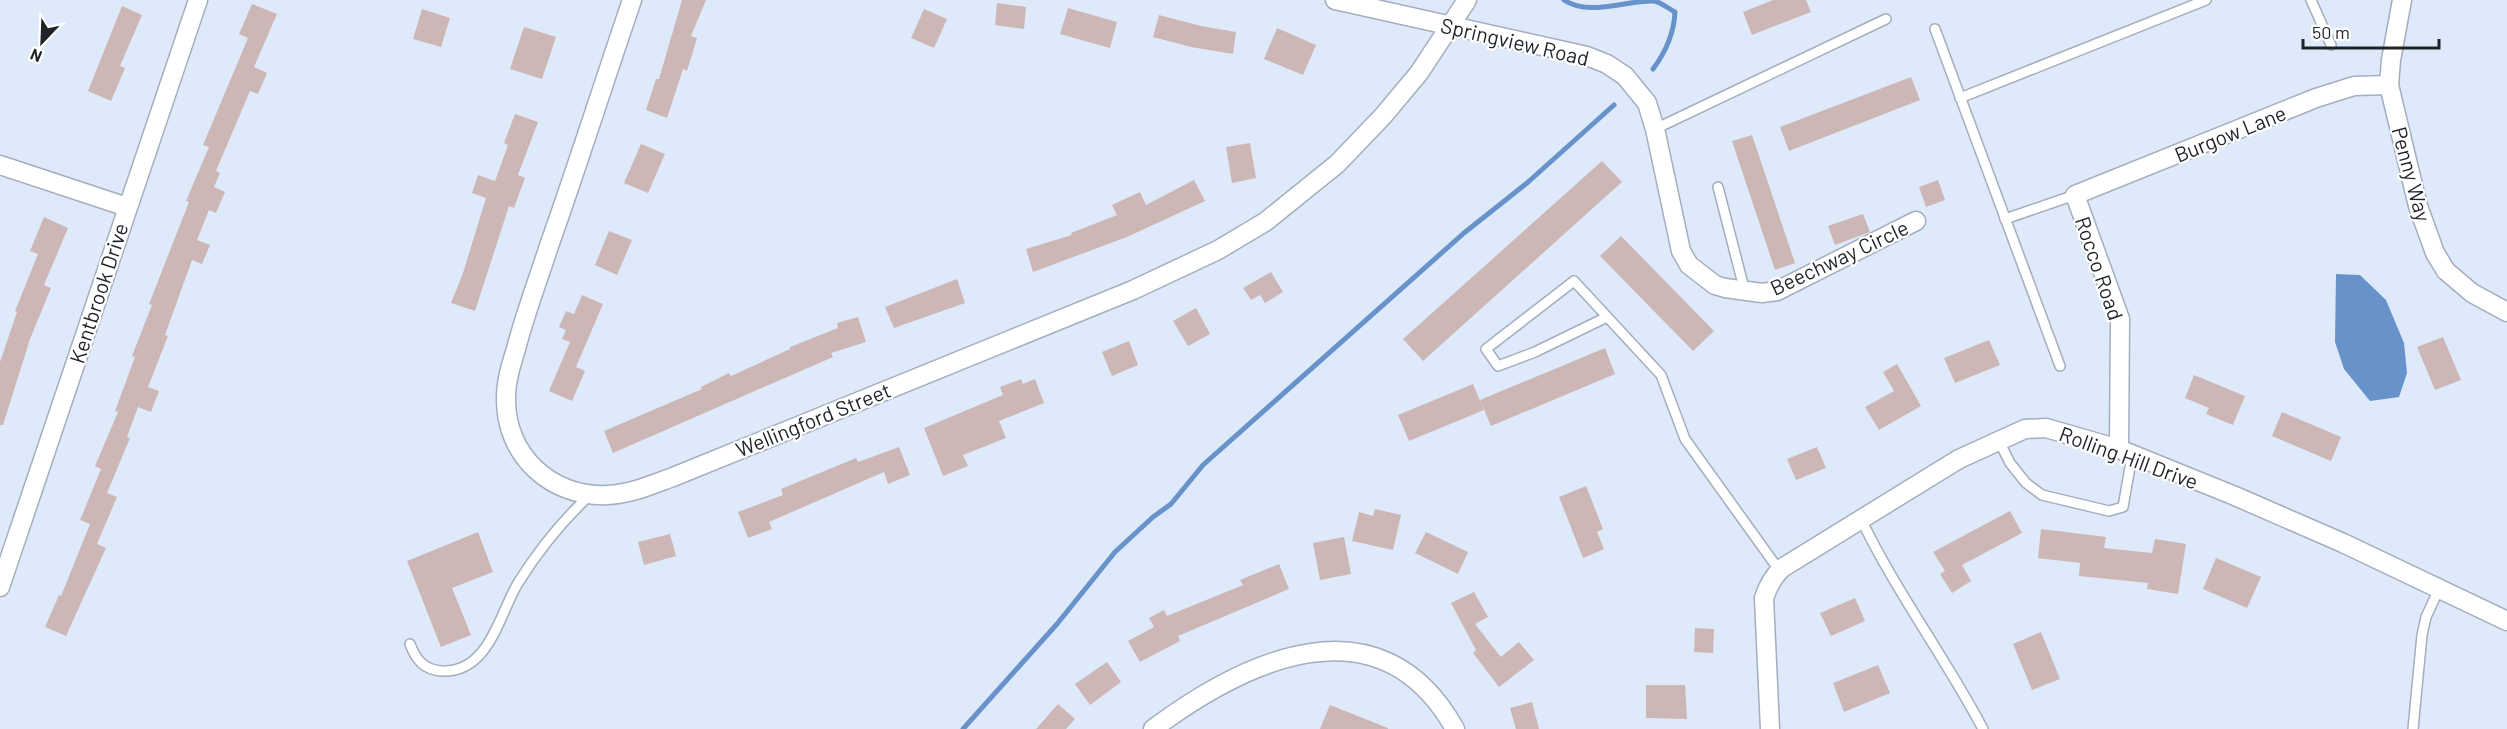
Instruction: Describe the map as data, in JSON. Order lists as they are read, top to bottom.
{
  "streets": {
    "street": [
      "Springview Road",
      "Burgow Lane",
      "Penny Way",
      "Beechway Circle",
      "Rocco Road",
      "Kentbrook Drive",
      "Wellingford Street",
      "Rolling Hill Drive"
    ]
  },
  "crossings": [
    ["Springview Road", "Beechway Circle"],
    ["Springview Road", "Wellingford Street"],
    ["Burgow Lane", "Penny Way"],
    ["Burgow Lane", "Rocco Road"],
    ["Rocco Road", "Rolling Hill Drive"]
  ],
  "scale_bar": "50 m",
  "north": "bottom left"
}
